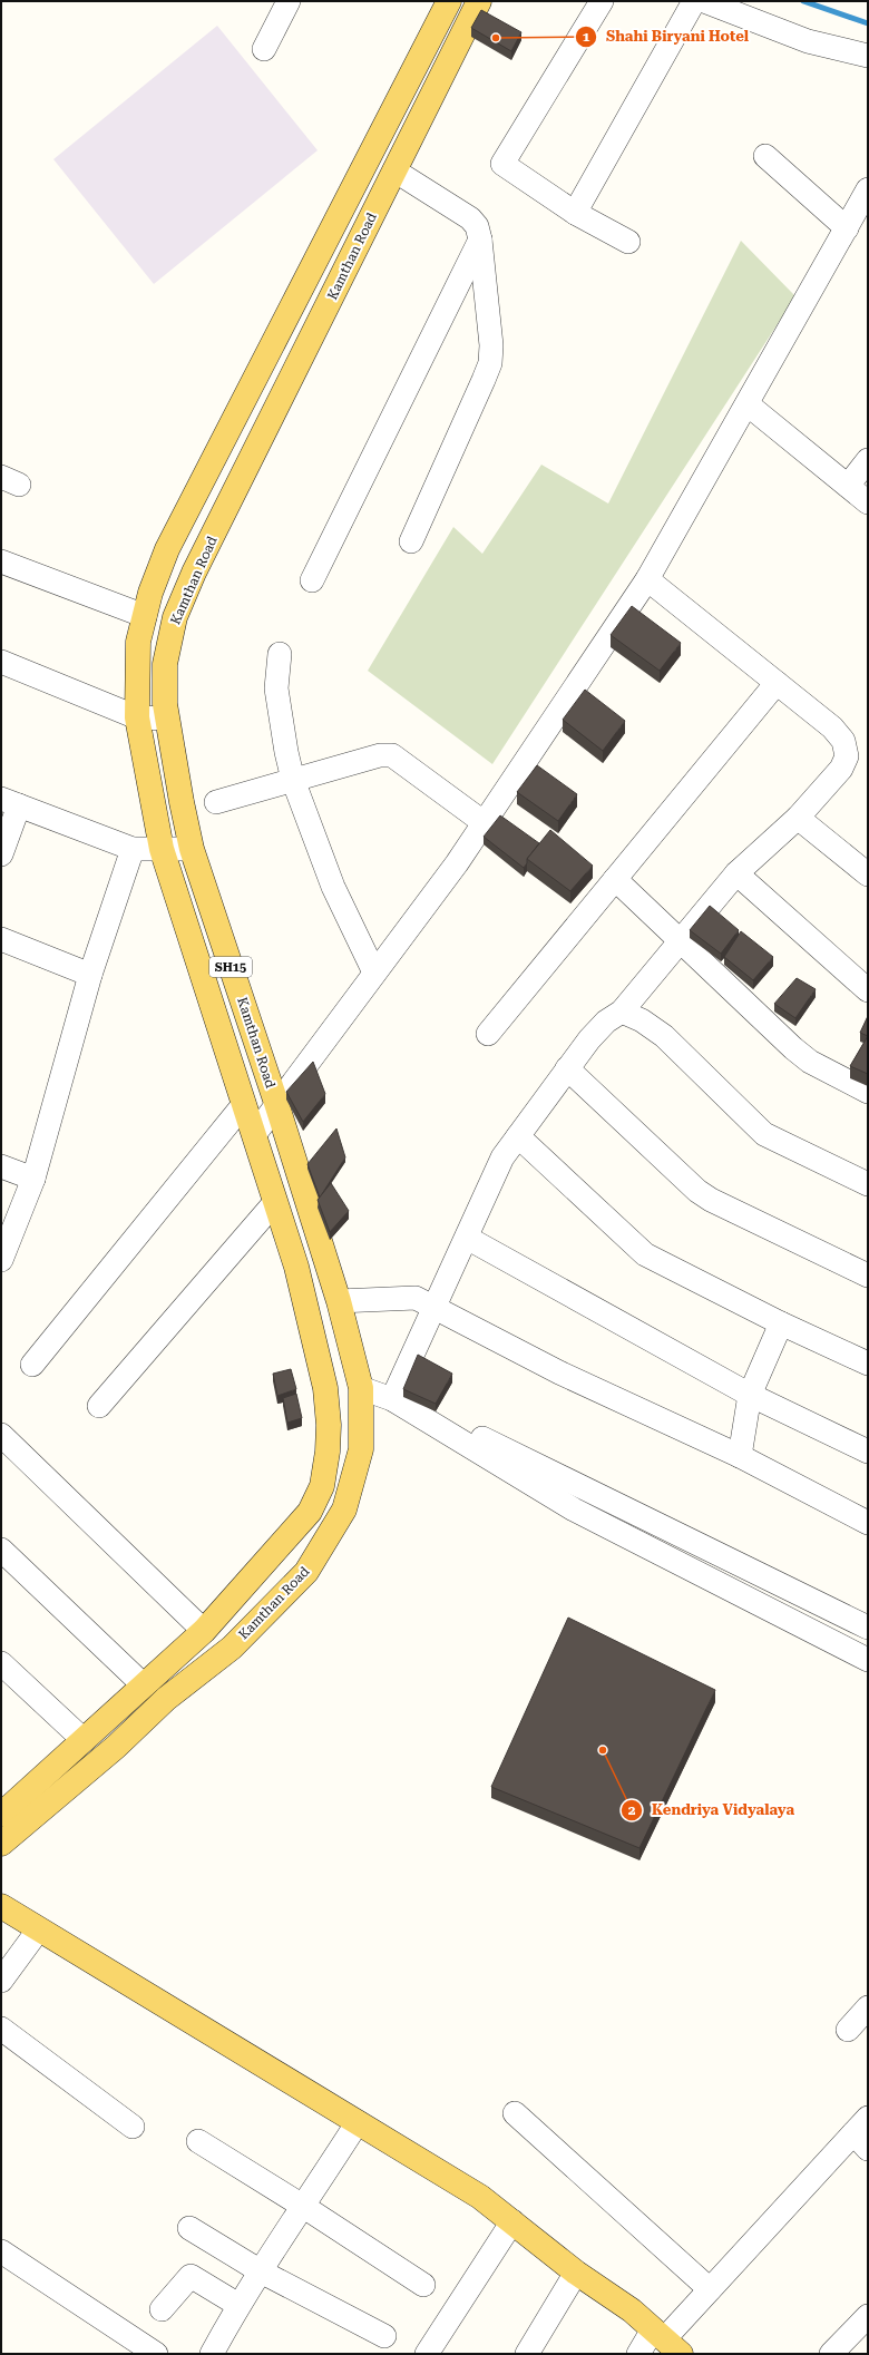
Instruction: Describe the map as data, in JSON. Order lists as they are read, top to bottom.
{
  "streets": {
    "main road": ["Kamthan Road", "SH15"]
  },
  "places": ["Shahi Biryani Hotel", "Kendriya Vidyalaya"]
}
